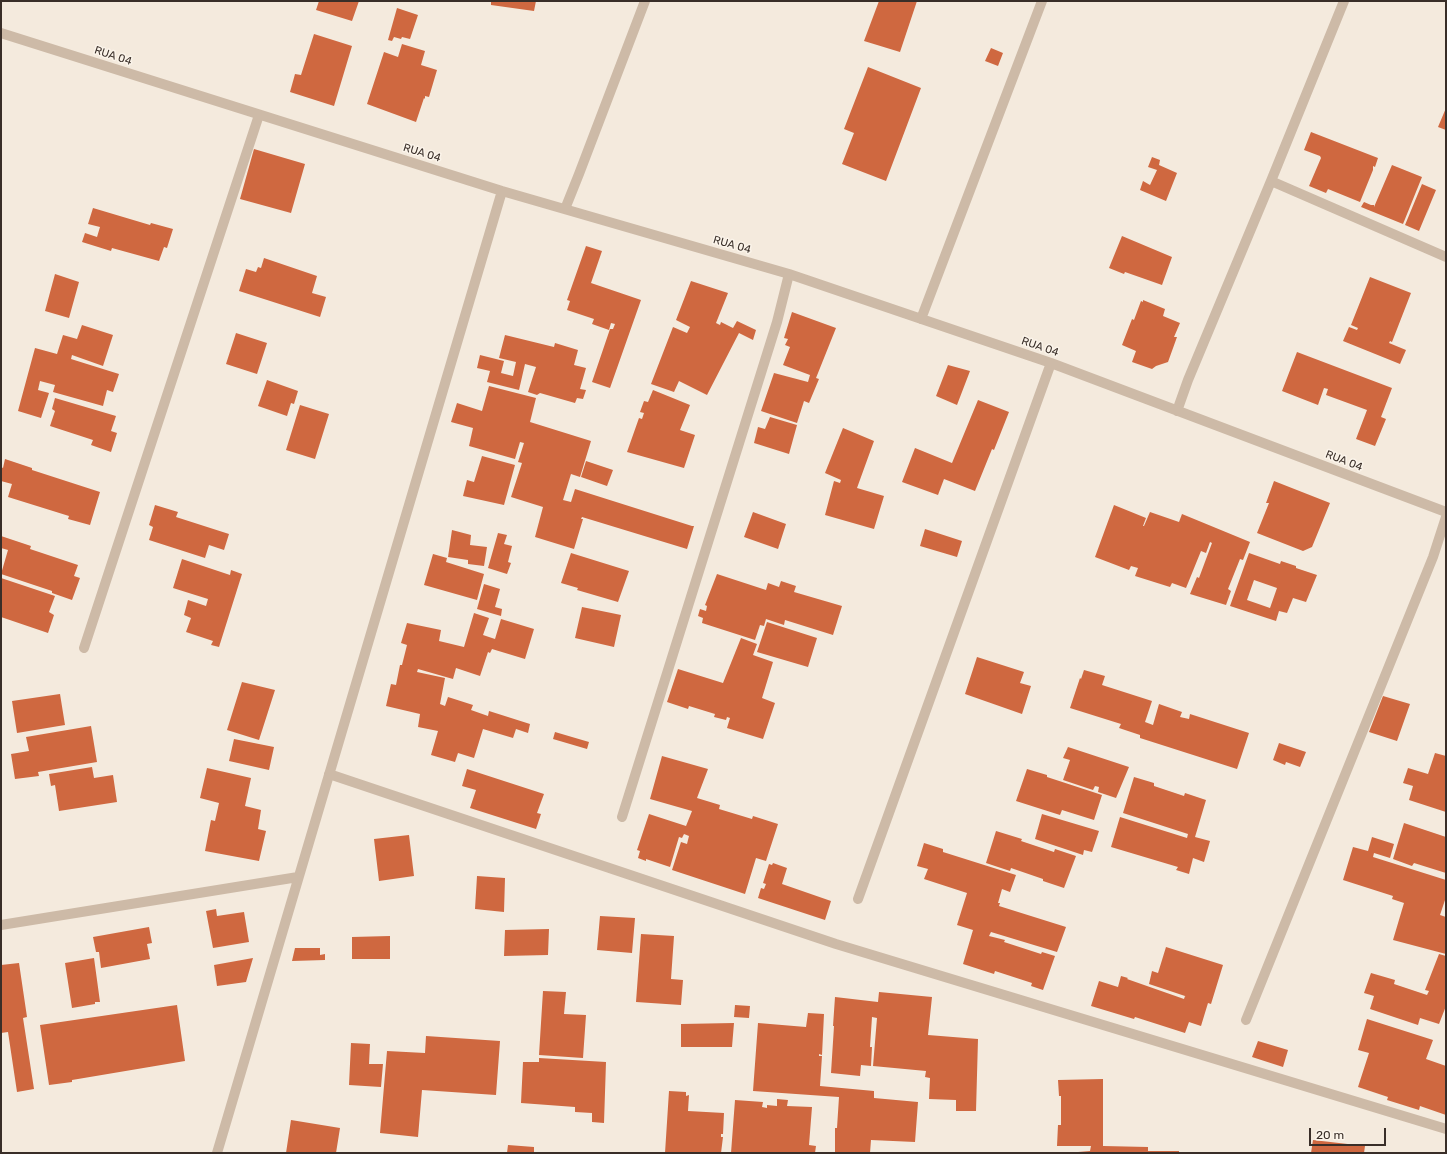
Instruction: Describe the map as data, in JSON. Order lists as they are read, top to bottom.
{
  "streets": {
    "street": ["RUA 04"]
  },
  "scale_bar": "20 m"
}
